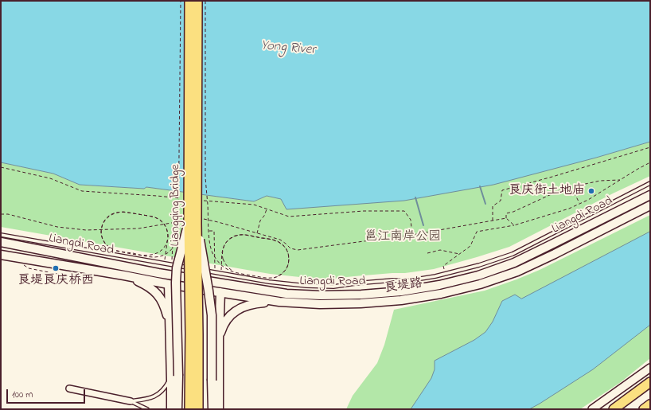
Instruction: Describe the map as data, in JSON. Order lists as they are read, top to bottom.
{
  "streets": {
    "main road": ["Liangqing Bridge", "Liangdi Road", "良堤路"]
  },
  "crossings": [
    ["Liangdi Road", "良堤路"]
  ],
  "water": ["Yong River"],
  "parks": ["邕江南岸公园"],
  "places": ["良庆街土地庙", "良堤良庆桥西"],
  "scale_bar": "100 m"
}
